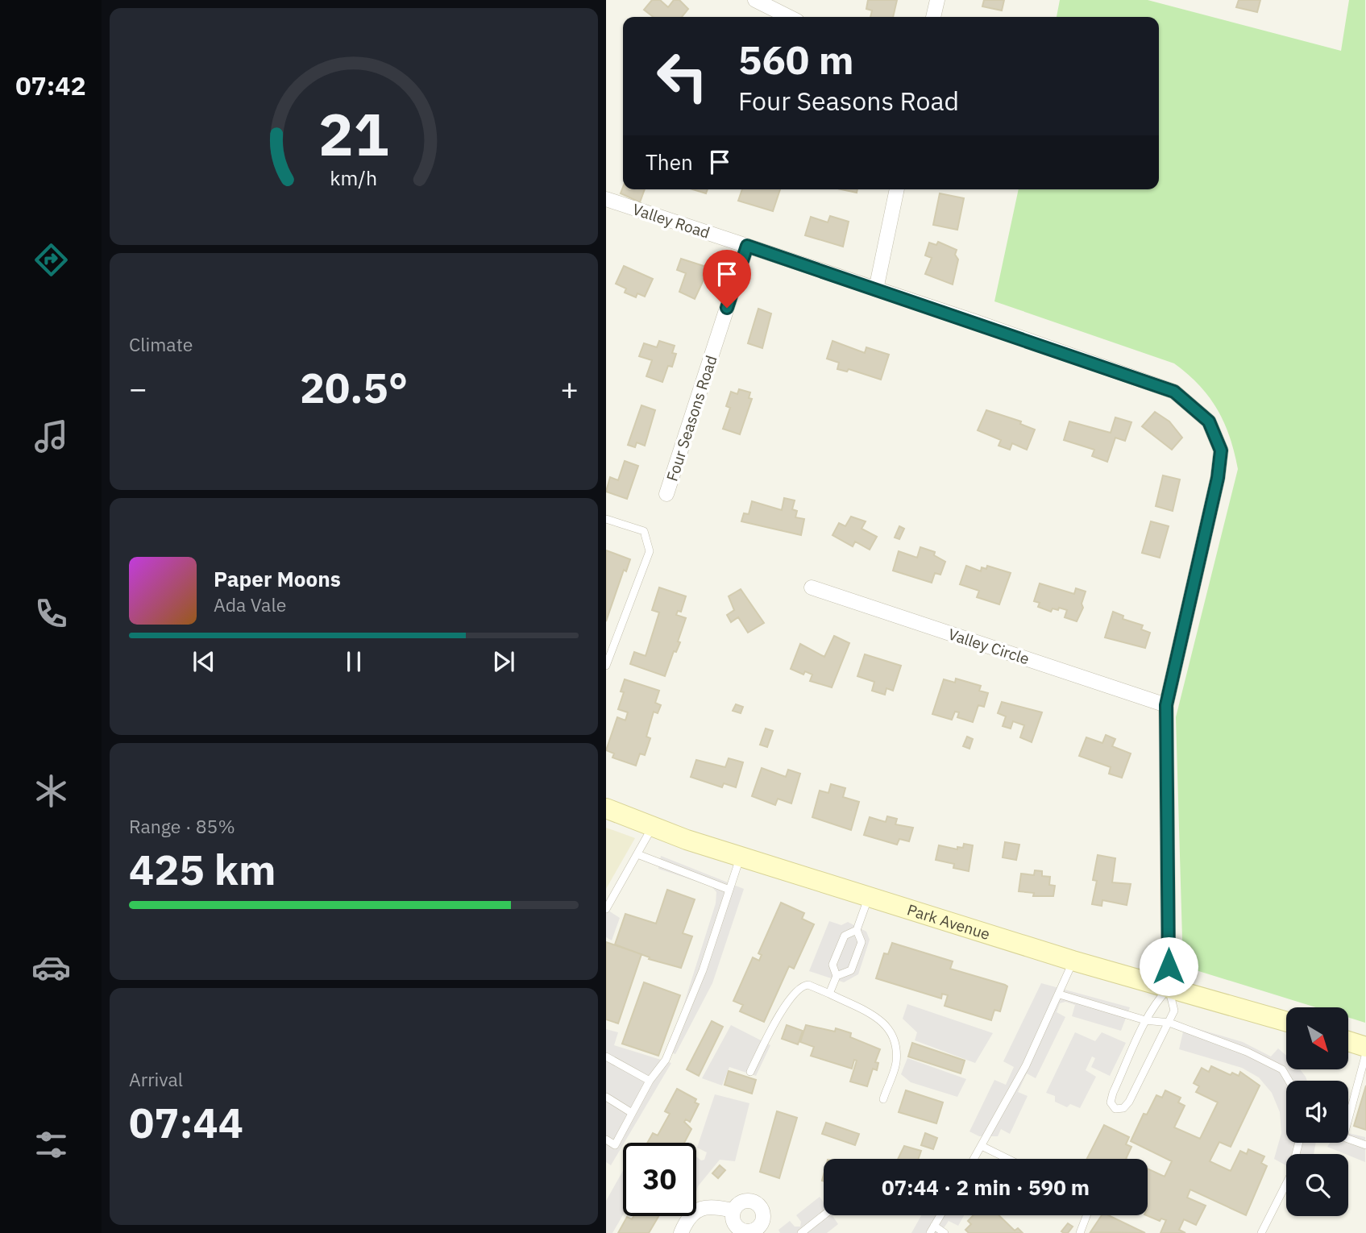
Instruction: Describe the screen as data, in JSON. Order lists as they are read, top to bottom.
{
  "streets": {
    "main road": ["Park Avenue"],
    "street": ["Valley Road", "Four Seasons Road", "Valley Circle"]
  },
  "crossings": [
    ["Valley Road", "Four Seasons Road"],
    ["Valley Road", "Valley Circle"],
    ["Valley Road", "Park Avenue"]
  ],
  "north": "bottom right",
  "page": {
    "tabs": "07:42",
    "turn": ["560 m", "Four Seasons Road"],
    "then": "Then",
    "tile": [
      "Climate",
      ["Range · 85%", "425 km"],
      ["Arrival", "07:44"]
    ],
    "heat": ["−", "20.5°", "+"],
    "song": ["Paper Moons", "Ada Vale"],
    "limit": "30",
    "trip": "07:44 · 2 min · 590 m",
    "gauge": ["21", "km/h"]
  }
}
